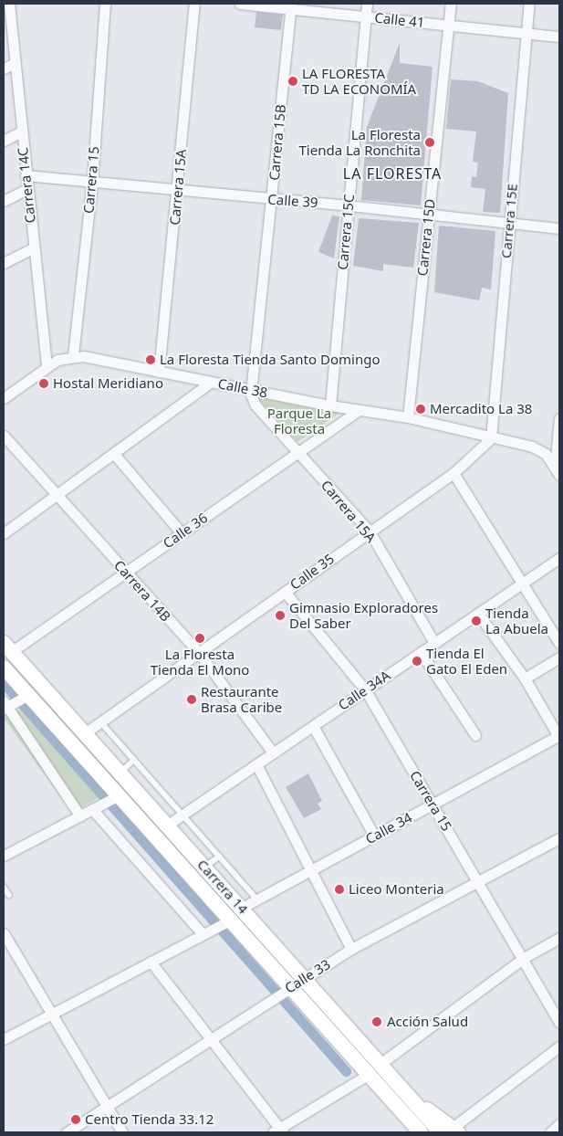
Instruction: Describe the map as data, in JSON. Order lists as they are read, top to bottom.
{
  "streets": {
    "main road": ["Carrera 14"],
    "street": [
      "Calle 41",
      "Carrera 15B",
      "Carrera 15",
      "Carrera 14C",
      "Carrera 15A",
      "Calle 39",
      "Carrera 15E",
      "Carrera 15C",
      "Carrera 15D",
      "Calle 38",
      "Calle 36",
      "Calle 35",
      "Carrera 14B",
      "Calle 34A",
      "Calle 34",
      "Calle 33"
    ]
  },
  "crossings": [
    ["Calle 41", "Carrera 15B"],
    ["Calle 41", "Carrera 15E"],
    ["Calle 41", "Carrera 15C"],
    ["Calle 41", "Carrera 15D"],
    ["Carrera 15B", "Carrera 15A"],
    ["Carrera 15B", "Calle 39"],
    ["Carrera 15B", "Calle 38"],
    ["Carrera 15", "Calle 39"],
    ["Carrera 15", "Calle 38"],
    ["Carrera 15", "Calle 35"],
    ["Carrera 15", "Calle 34A"],
    ["Carrera 15", "Calle 34"],
    ["Carrera 15", "Calle 33"],
    ["Carrera 14C", "Calle 39"],
    ["Carrera 15A", "Calle 39"],
    ["Carrera 15A", "Calle 38"],
    ["Carrera 15A", "Calle 36"],
    ["Carrera 15A", "Calle 35"],
    ["Carrera 15A", "Calle 34A"],
    ["Calle 39", "Carrera 15E"],
    ["Calle 39", "Carrera 15C"],
    ["Calle 39", "Carrera 15D"],
    ["Carrera 15E", "Calle 38"],
    ["Carrera 15E", "Calle 35"],
    ["Carrera 15C", "Calle 38"],
    ["Carrera 15D", "Calle 38"],
    ["Calle 38", "Calle 36"],
    ["Calle 38", "Calle 35"],
    ["Calle 36", "Carrera 14B"],
    ["Calle 36", "Carrera 14"],
    ["Calle 35", "Carrera 14B"],
    ["Calle 35", "Carrera 14"],
    ["Carrera 14B", "Calle 34A"],
    ["Calle 34A", "Carrera 14"],
    ["Calle 34", "Carrera 14"],
    ["Carrera 14", "Calle 33"]
  ],
  "districts": ["LA FLORESTA"],
  "parks": ["Parque La Floresta"],
  "places": [
    "LA FLORESTA TD LA ECONOMÍA",
    "La Floresta Tienda La Ronchita",
    "La Floresta Tienda Santo Domingo",
    "Hostal Meridiano",
    "Mercadito La 38",
    "Gimnasio Exploradores Del Saber",
    "Tienda La Abuela",
    "La Floresta Tienda El Mono",
    "Tienda El Gato El Eden",
    "Restaurante Brasa Caribe",
    "Liceo Monteria",
    "Acción Salud",
    "Centro Tienda 33.12"
  ]
}
